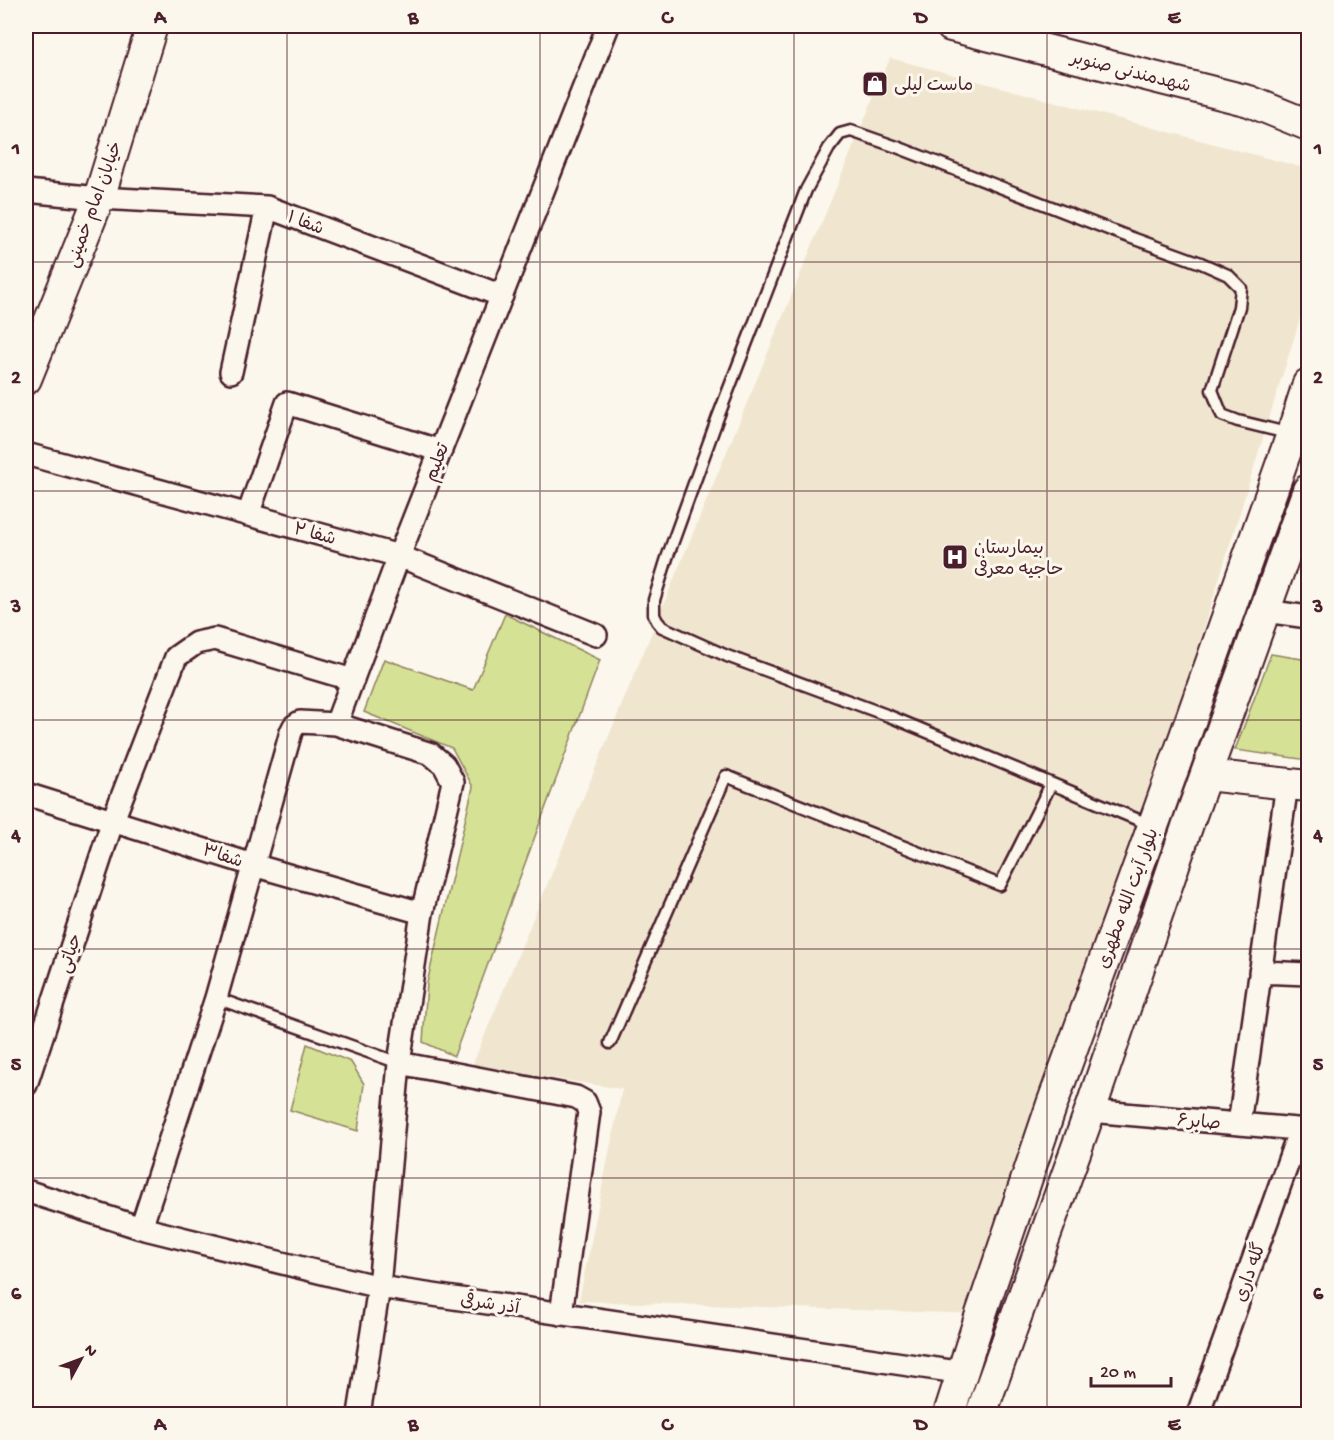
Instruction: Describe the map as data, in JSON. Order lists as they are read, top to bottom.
{
  "streets": {
    "street": [
      "شهدمندنی صنوبر",
      "خیابان امام خمینی",
      "شفا ۱",
      "تعلیم",
      "شفا ۲",
      "شفا۳",
      "بلوار آیت الله مطهری",
      "حیاتی",
      "صابر۶",
      "گله داری",
      "آذر شرقی"
    ]
  },
  "crossings": [
    ["خیابان امام خمینی", "شفا ۱"],
    ["شفا ۱", "تعلیم"],
    ["تعلیم", "شفا ۲"],
    ["تعلیم", "حیاتی"],
    ["شفا۳", "حیاتی"],
    ["بلوار آیت الله مطهری", "صابر۶"],
    ["بلوار آیت الله مطهری", "آذر شرقی"],
    ["صابر۶", "گله داری"]
  ],
  "places": {
    "shop": ["ماست لیلی"],
    "hospital": ["بیمارستان حاجیه معرفی"]
  },
  "scale_bar": "20 m",
  "north": "top right",
  "grid": {
    "columns": [
      "A",
      "B",
      "C",
      "D",
      "E"
    ],
    "rows": [
      "1",
      "2",
      "3",
      "4",
      "5",
      "6"
    ]
  }
}
